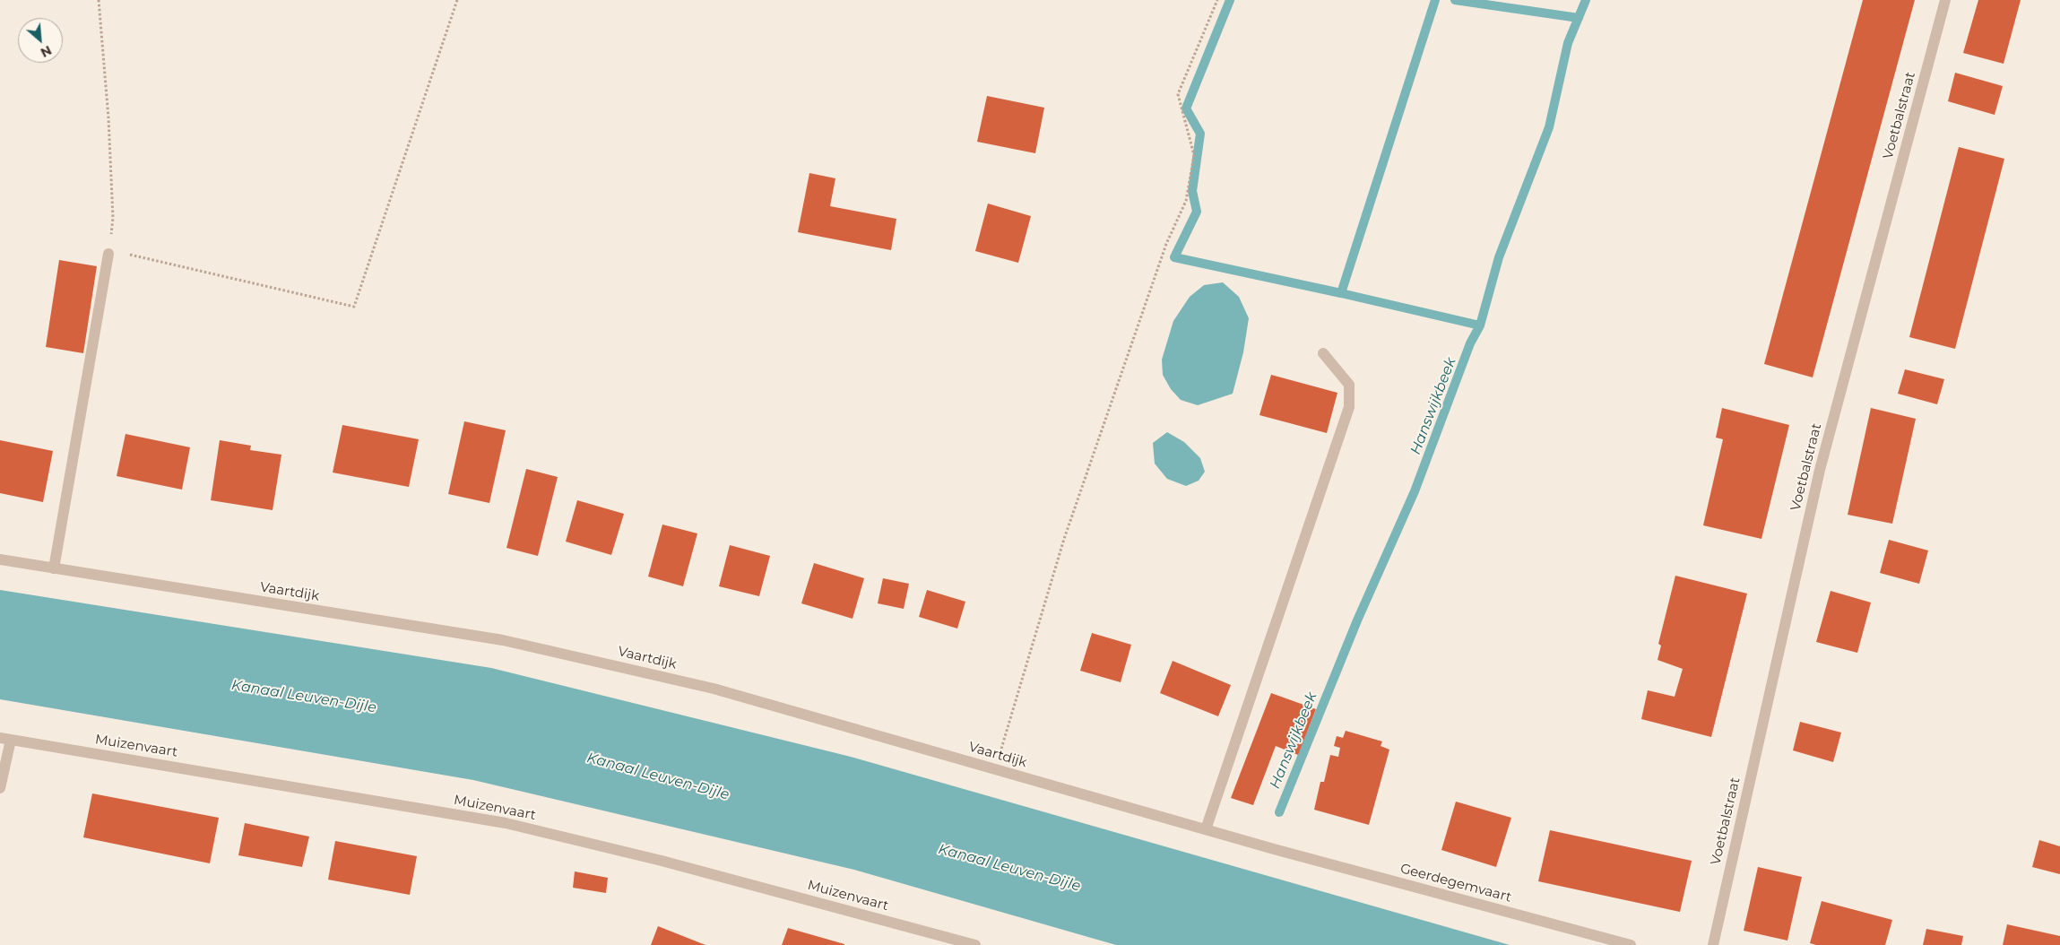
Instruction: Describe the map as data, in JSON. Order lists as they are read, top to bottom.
{
  "streets": {
    "street": [
      "Voetbalstraat",
      "Vaartdijk",
      "Muizenvaart",
      "Geerdegemvaart"
    ]
  },
  "crossings": [
    ["Vaartdijk", "Geerdegemvaart"]
  ],
  "water": ["Hanswijkbeek", "Kanaal Leuven-Dijle"],
  "north": "bottom right"
}
